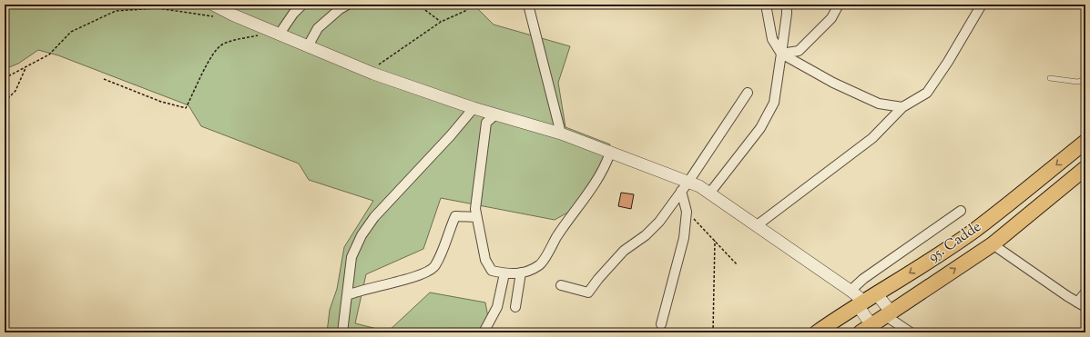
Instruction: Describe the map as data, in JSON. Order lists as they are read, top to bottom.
{
  "streets": {
    "main road": ["95. Cadde"]
  }
}
